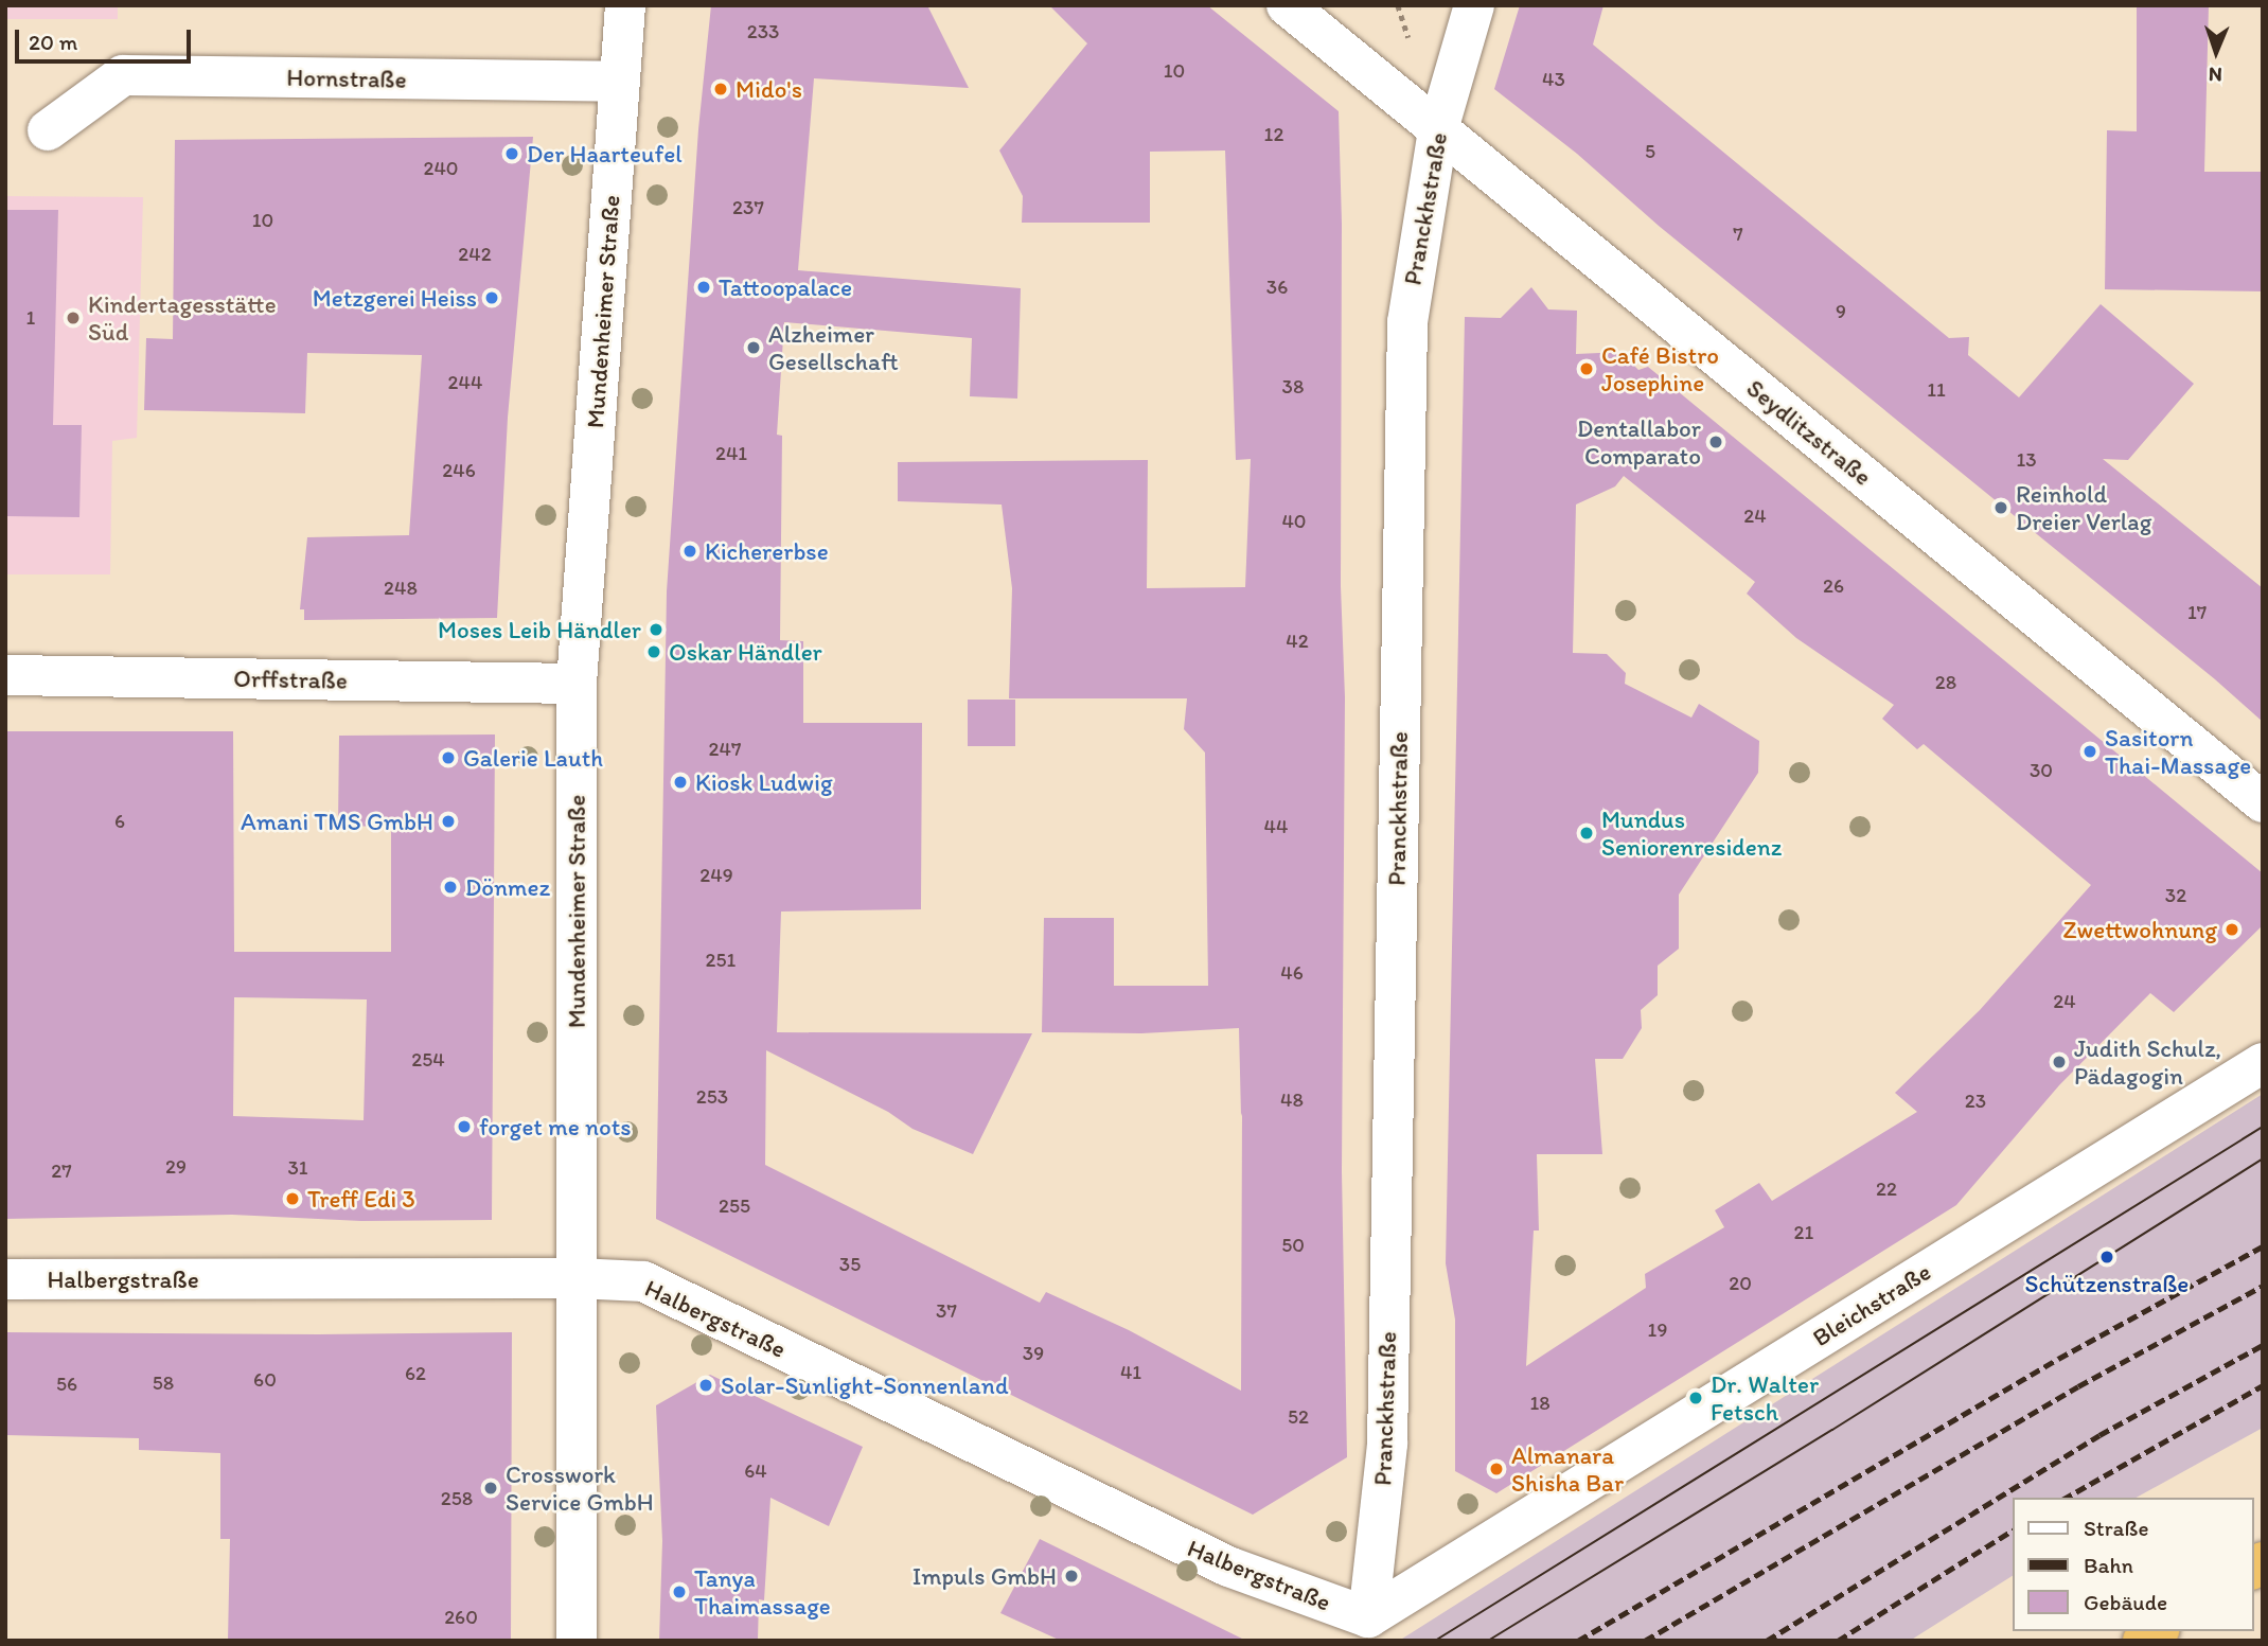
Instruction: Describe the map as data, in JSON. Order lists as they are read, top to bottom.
{
  "streets": {
    "street": [
      "Hornstraße",
      "Pranckhstraße",
      "Mundenheimer Straße",
      "Seydlitzstraße",
      "Orffstraße",
      "Halbergstraße",
      "Bleichstraße"
    ]
  },
  "crossings": [
    ["Hornstraße", "Mundenheimer Straße"],
    ["Pranckhstraße", "Seydlitzstraße"],
    ["Pranckhstraße", "Halbergstraße"],
    ["Pranckhstraße", "Bleichstraße"],
    ["Mundenheimer Straße", "Orffstraße"],
    ["Mundenheimer Straße", "Halbergstraße"],
    ["Halbergstraße", "Bleichstraße"]
  ],
  "places": [
    "Mido's",
    "Der Haarteufel",
    "Tattoopalace",
    "Metzgerei Heiss",
    "Kindertagesstätte Süd",
    "Alzheimer Gesellschaft",
    "Café Bistro Josephine",
    "Dentallabor Comparato",
    "Reinhold Dreier Verlag",
    "Kichererbse",
    "Moses Leib Händler",
    "Oskar Händler",
    "Sasitorn Thai-Massage",
    "Galerie Lauth",
    "Kiosk Ludwig",
    "Amani TMS GmbH",
    "Mundus Seniorenresidenz",
    "Dönmez",
    "Zwettwohnung",
    "Judith Schulz, Pädagogin",
    "forget me nots",
    "Treff Edi 3",
    "Schützenstraße",
    "Solar-Sunlight-Sonnenland",
    "Dr. Walter Fetsch",
    "Almanara Shisha Bar",
    "Crosswork Service GmbH",
    "Impuls GmbH",
    "Tanya Thaimassage"
  ],
  "house_numbers": [
    "233",
    "10",
    "43",
    "12",
    "5",
    "240",
    "237",
    "10",
    "7",
    "242",
    "36",
    "9",
    "1",
    "244",
    "38",
    "11",
    "241",
    "13",
    "246",
    "24",
    "40",
    "26",
    "248",
    "17",
    "42",
    "28",
    "247",
    "30",
    "6",
    "44",
    "249",
    "32",
    "251",
    "46",
    "24",
    "254",
    "253",
    "48",
    "23",
    "29",
    "31",
    "27",
    "22",
    "255",
    "21",
    "50",
    "35",
    "20",
    "37",
    "19",
    "39",
    "41",
    "62",
    "60",
    "58",
    "56",
    "18",
    "52",
    "64",
    "258",
    "260"
  ],
  "legend": ["Straße", "Bahn", "Gebäude"],
  "scale_bar": "20 m",
  "north": "bottom"
}
